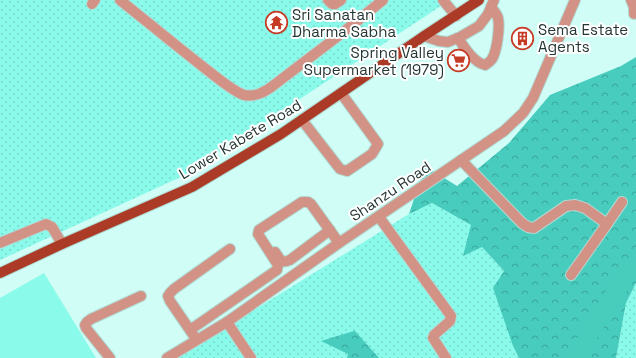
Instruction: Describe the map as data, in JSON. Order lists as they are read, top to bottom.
{
  "streets": {
    "main road": ["Lower Kabete Road"],
    "street": ["Shanzu Road"]
  },
  "places": {
    "temple": ["Sri Sanatan Dharma Sabha"],
    "building": ["Sema Estate Agents"],
    "supermarket": ["Spring Valley Supermarket (1979)"]
  }
}
